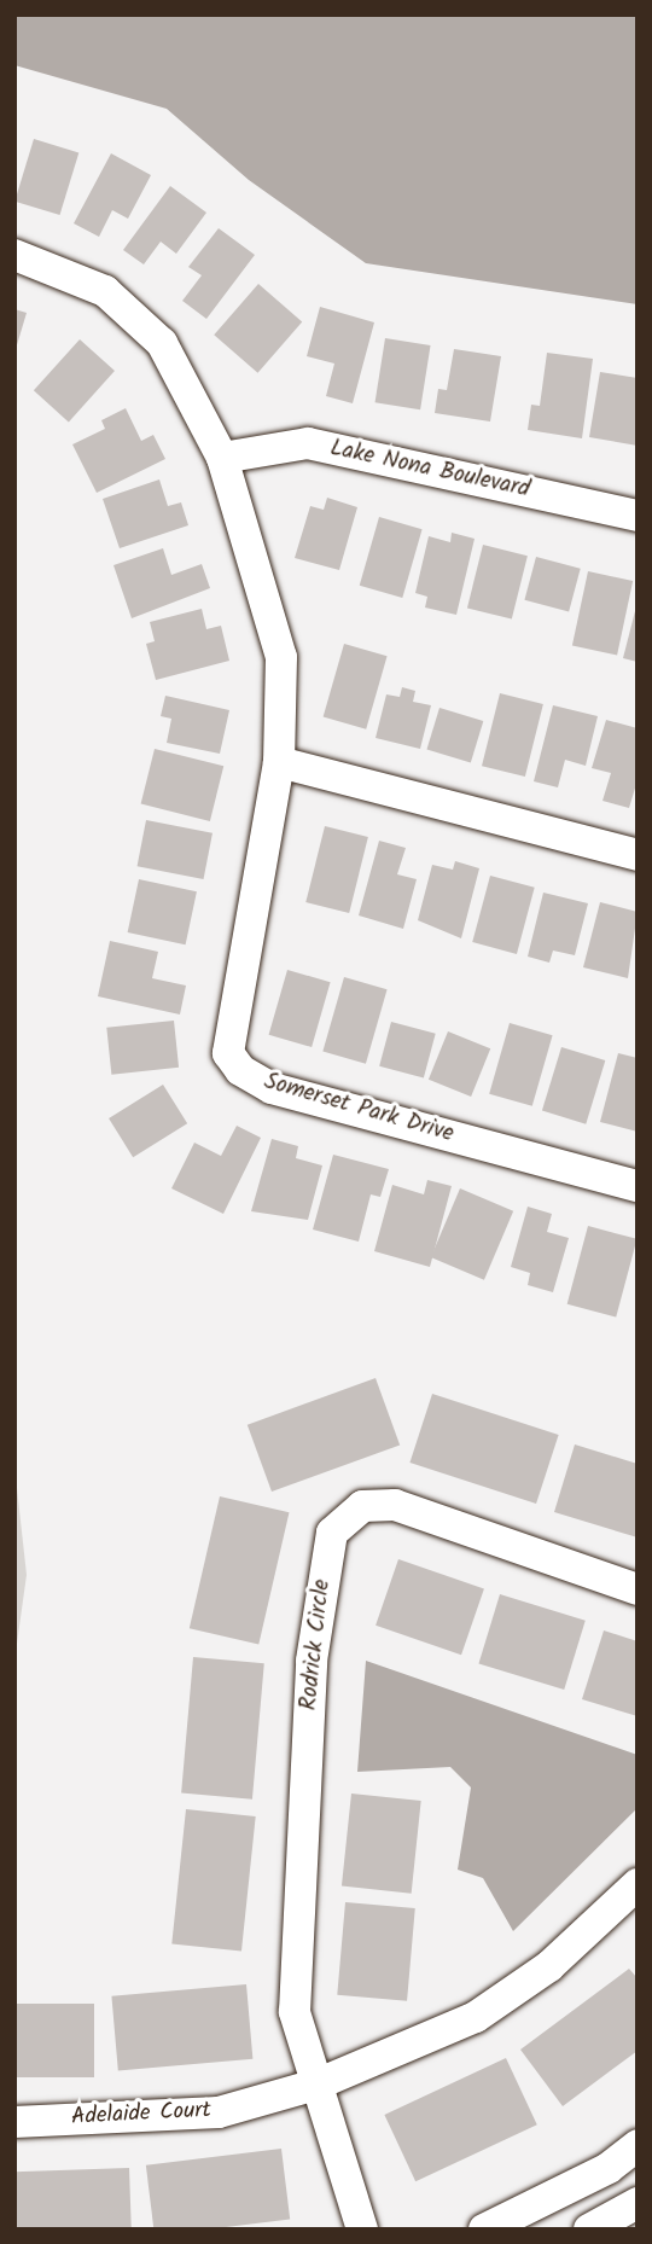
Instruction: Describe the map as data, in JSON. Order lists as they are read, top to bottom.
{
  "streets": {
    "street": [
      "Lake Nona Boulevard",
      "Somerset Park Drive",
      "Rodrick Circle",
      "Adelaide Court"
    ]
  },
  "crossings": [
    ["Lake Nona Boulevard", "Somerset Park Drive"],
    ["Rodrick Circle", "Adelaide Court"]
  ]
}
